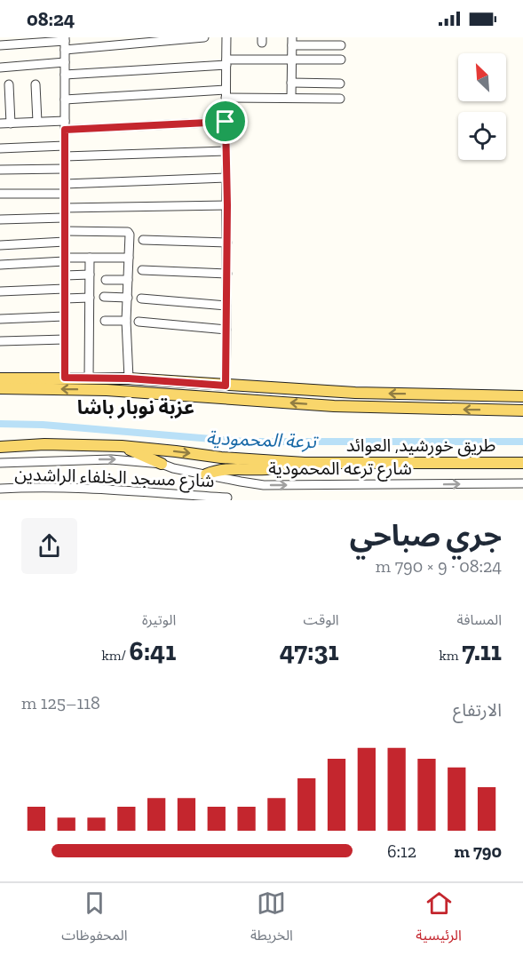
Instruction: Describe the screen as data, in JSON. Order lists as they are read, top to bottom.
{
  "streets": {
    "main road": ["طريق خورشيد, العوائد"],
    "street": ["شارع ترعه المحمودية", "شارع مسجد الخلفاء الراشدين"]
  },
  "one_way": ["شارع ترعه المحمودية"],
  "districts": ["عزبة نوبار باشا"],
  "water": ["ترعة المحمودية"],
  "north": "top left",
  "page": {
    "status": "08:24",
    "heading": ["جري صباحي", "08:24 · 9 × 790 m"],
    "stats": [
      ["المسافة", "7.11 km"],
      ["الوقت", "47:31"],
      ["الوتيرة", "6:41 /km"]
    ],
    "chart": ["الارتفاع", "118–125 m"],
    "list": [
      {
        "name": "790 m",
        "note": "6:12"
      }
    ],
    "tabs": ["الرئيسية", "الخريطة", "المحفوظات"]
  }
}
